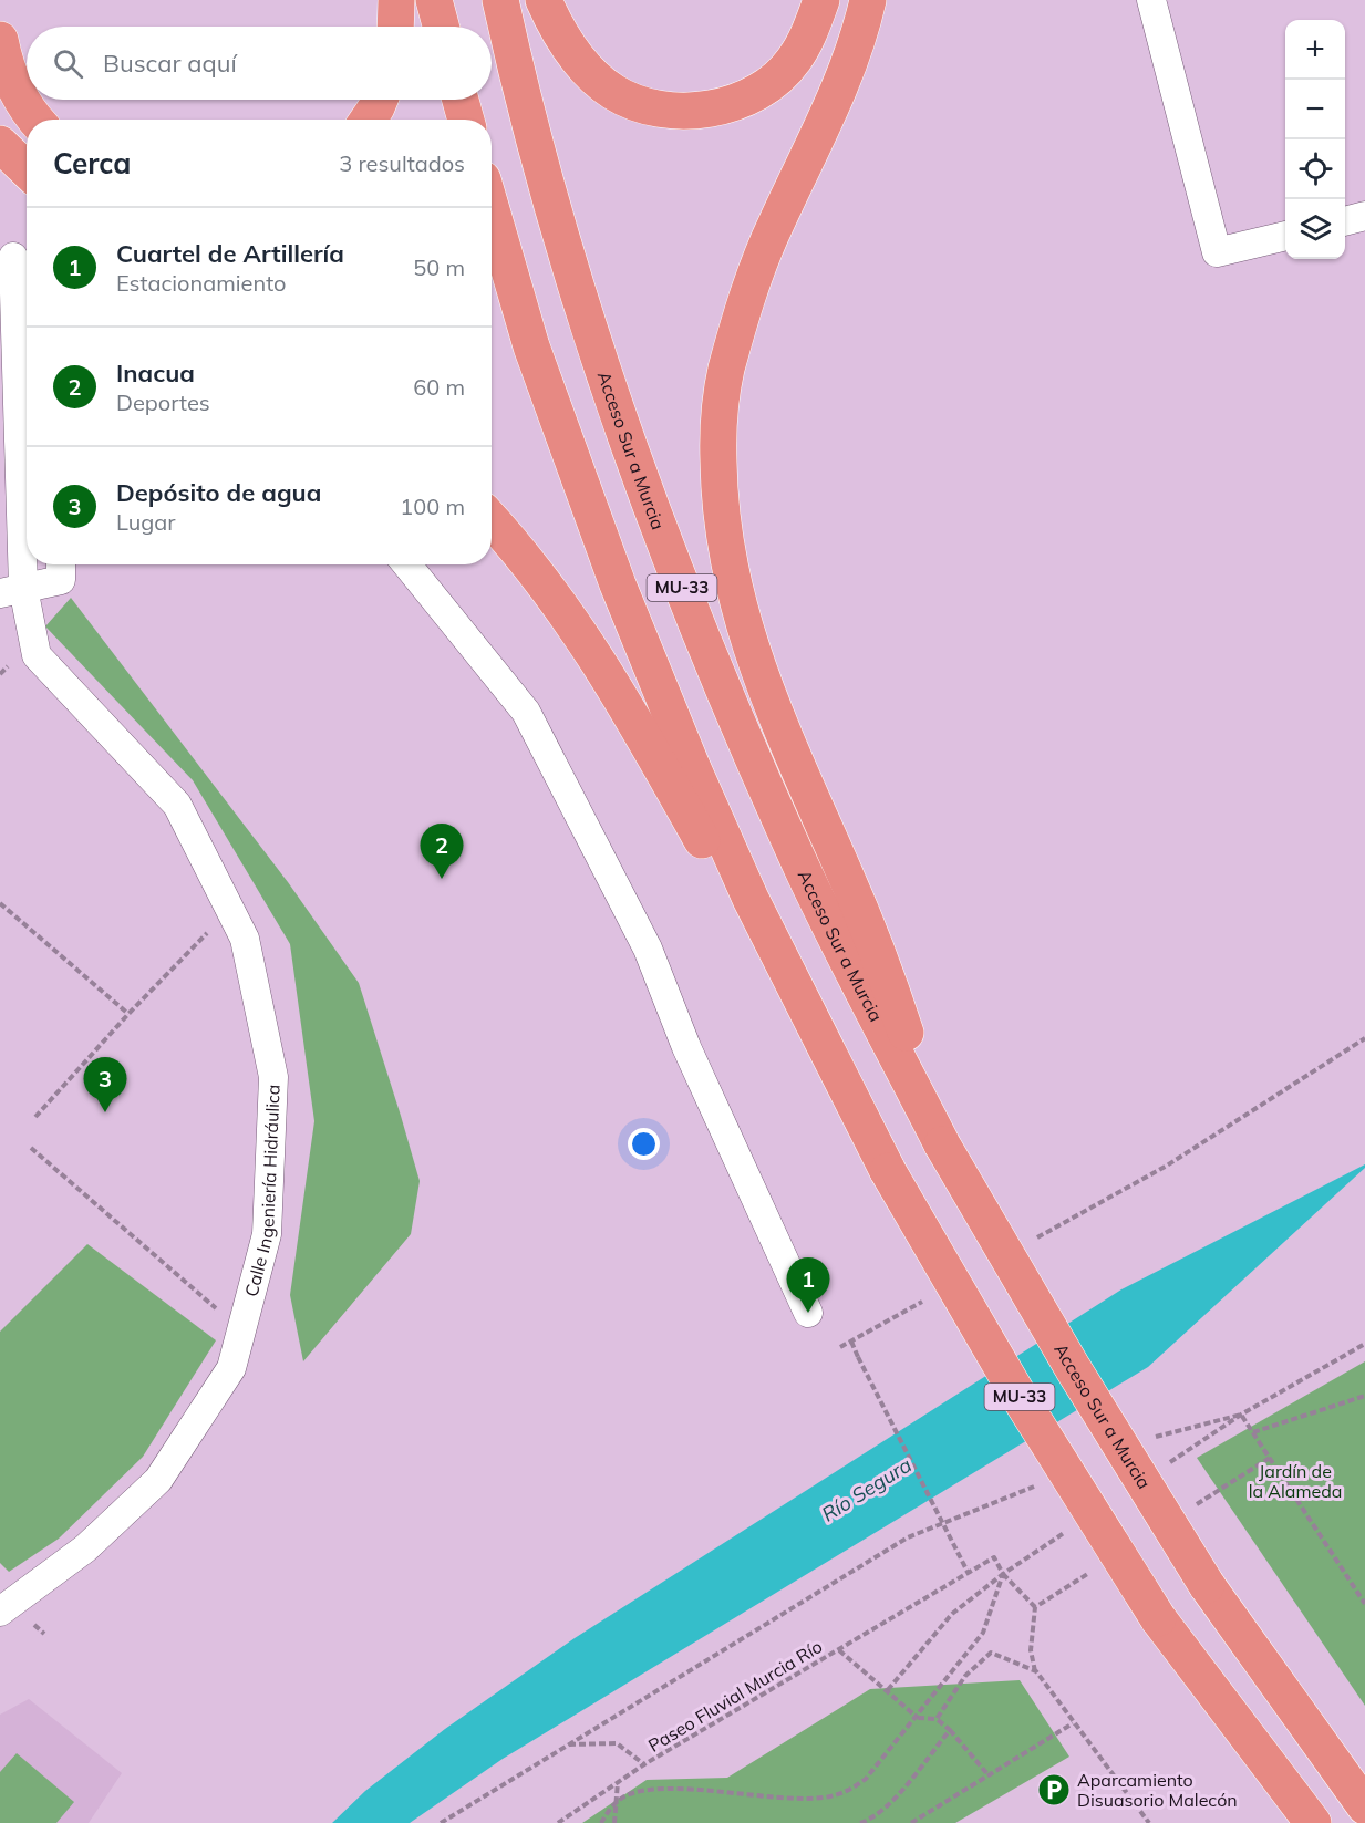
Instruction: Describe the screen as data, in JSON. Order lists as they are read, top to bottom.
{
  "streets": {
    "highway": ["Acceso Sur a Murcia", "MU-33"],
    "street": ["Calle Ingeniería Hidráulica"],
    "path": ["Paseo Fluvial Murcia Río"]
  },
  "water": ["Río Segura"],
  "parks": ["Jardín de la Alameda"],
  "places": {
    "parking": ["Aparcamiento Disuasorio Malecón"]
  },
  "page": {
    "map_buttons": ["+", "−"],
    "search": "Buscar aquí",
    "heading": ["Cerca", "3 resultados"],
    "list": [
      {
        "mark": "1",
        "name": "Cuartel de Artillería",
        "note": "Estacionamiento",
        "value": "50 m"
      },
      {
        "mark": "2",
        "name": "Inacua",
        "note": "Deportes",
        "value": "60 m"
      },
      {
        "mark": "3",
        "name": "Depósito de agua",
        "note": "Lugar",
        "value": "100 m"
      }
    ],
    "pins": ["2", "3", "1"]
  }
}
